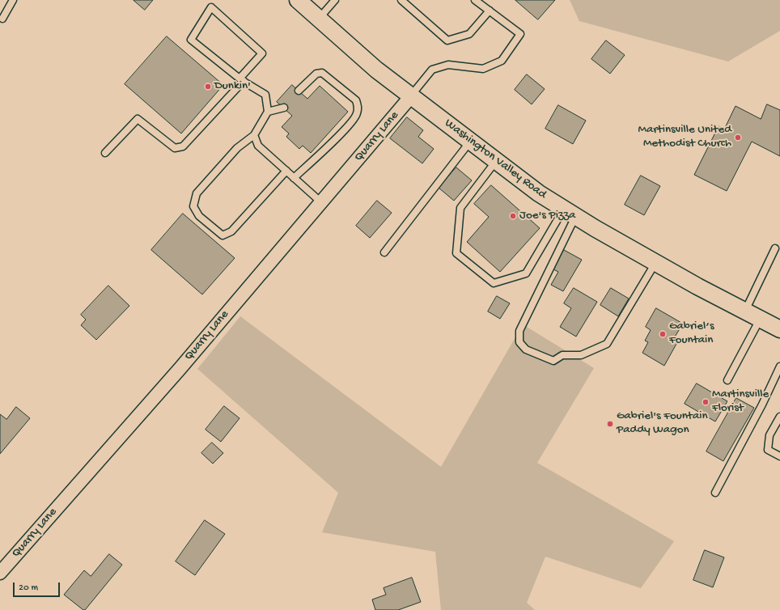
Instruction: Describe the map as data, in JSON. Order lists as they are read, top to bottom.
{
  "streets": {
    "street": ["Quarry Lane", "Washington Valley Road"]
  },
  "crossings": [
    ["Quarry Lane", "Washington Valley Road"]
  ],
  "places": [
    "Dunkin'",
    "Martinsville United Methodist Church",
    "Joe's Pizza",
    "Gabriel’s Fountain",
    "Martinsville Florist",
    "Gabriel's Fountain Paddy Wagon"
  ],
  "scale_bar": "20 m"
}
